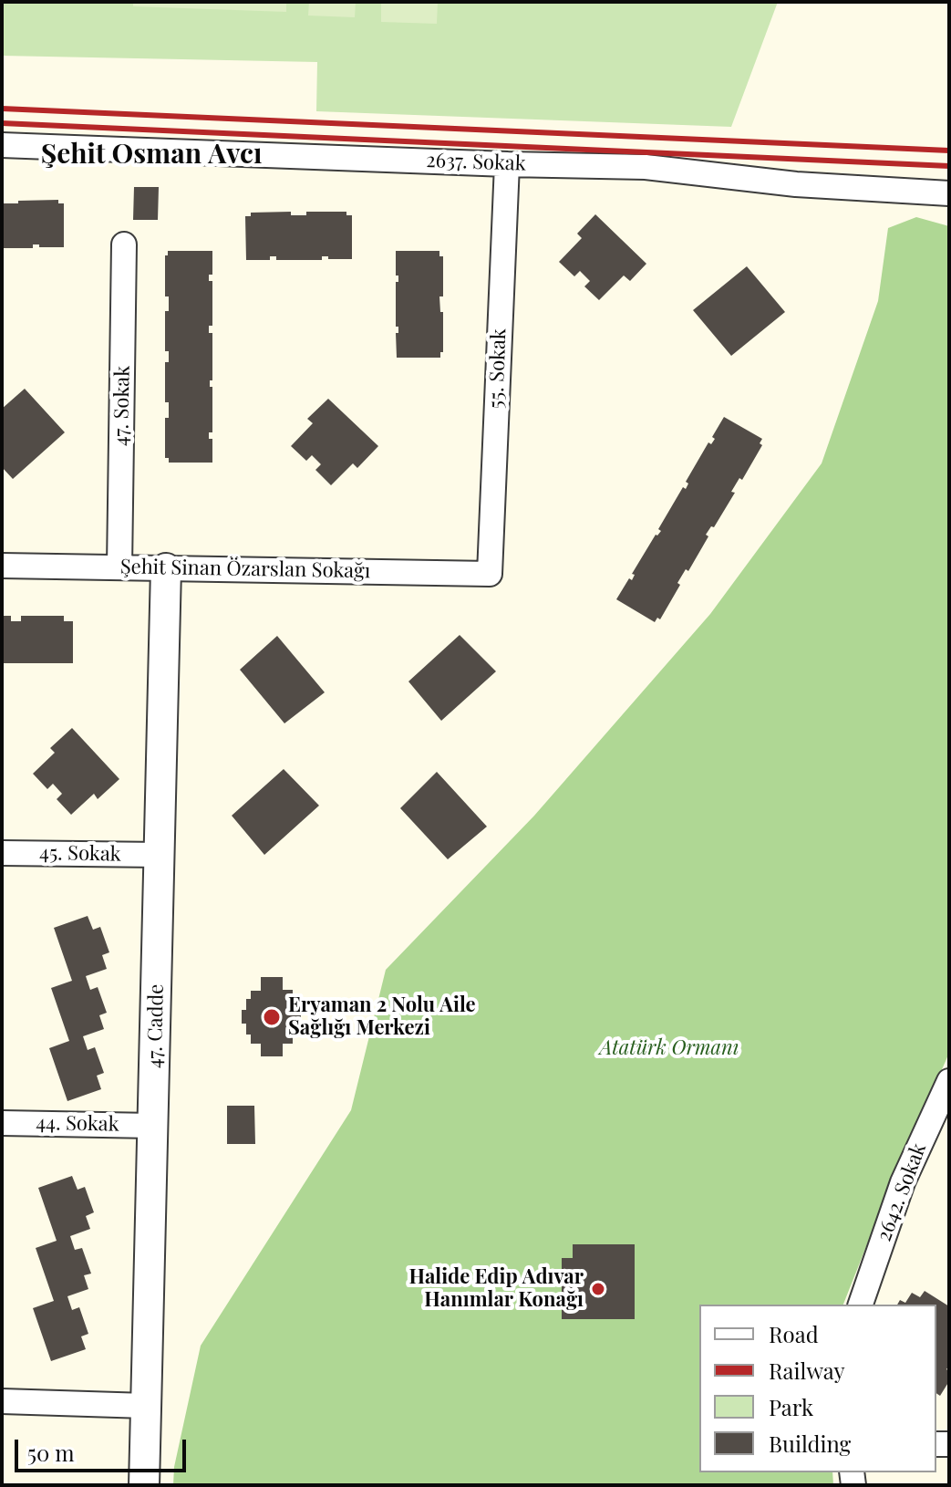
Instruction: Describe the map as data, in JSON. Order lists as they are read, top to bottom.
{
  "streets": {
    "street": [
      "2637. Sokak",
      "55. Sokak",
      "47. Sokak",
      "Şehit Sinan Özarslan Sokağı",
      "45. Sokak",
      "47. Cadde",
      "44. Sokak",
      "2642. Sokak"
    ]
  },
  "crossings": [
    ["2637. Sokak", "55. Sokak"],
    ["55. Sokak", "Şehit Sinan Özarslan Sokağı"],
    ["47. Sokak", "Şehit Sinan Özarslan Sokağı"],
    ["Şehit Sinan Özarslan Sokağı", "47. Cadde"],
    ["45. Sokak", "47. Cadde"],
    ["47. Cadde", "44. Sokak"]
  ],
  "districts": ["Şehit Osman Avcı"],
  "parks": ["Atatürk Ormanı"],
  "places": ["Eryaman 2 Nolu Aile Sağlığı Merkezi", "Halide Edip Adıvar Hanımlar Konağı"],
  "legend": [
    "Road",
    "Railway",
    "Park",
    "Building"
  ],
  "scale_bar": "50 m"
}
